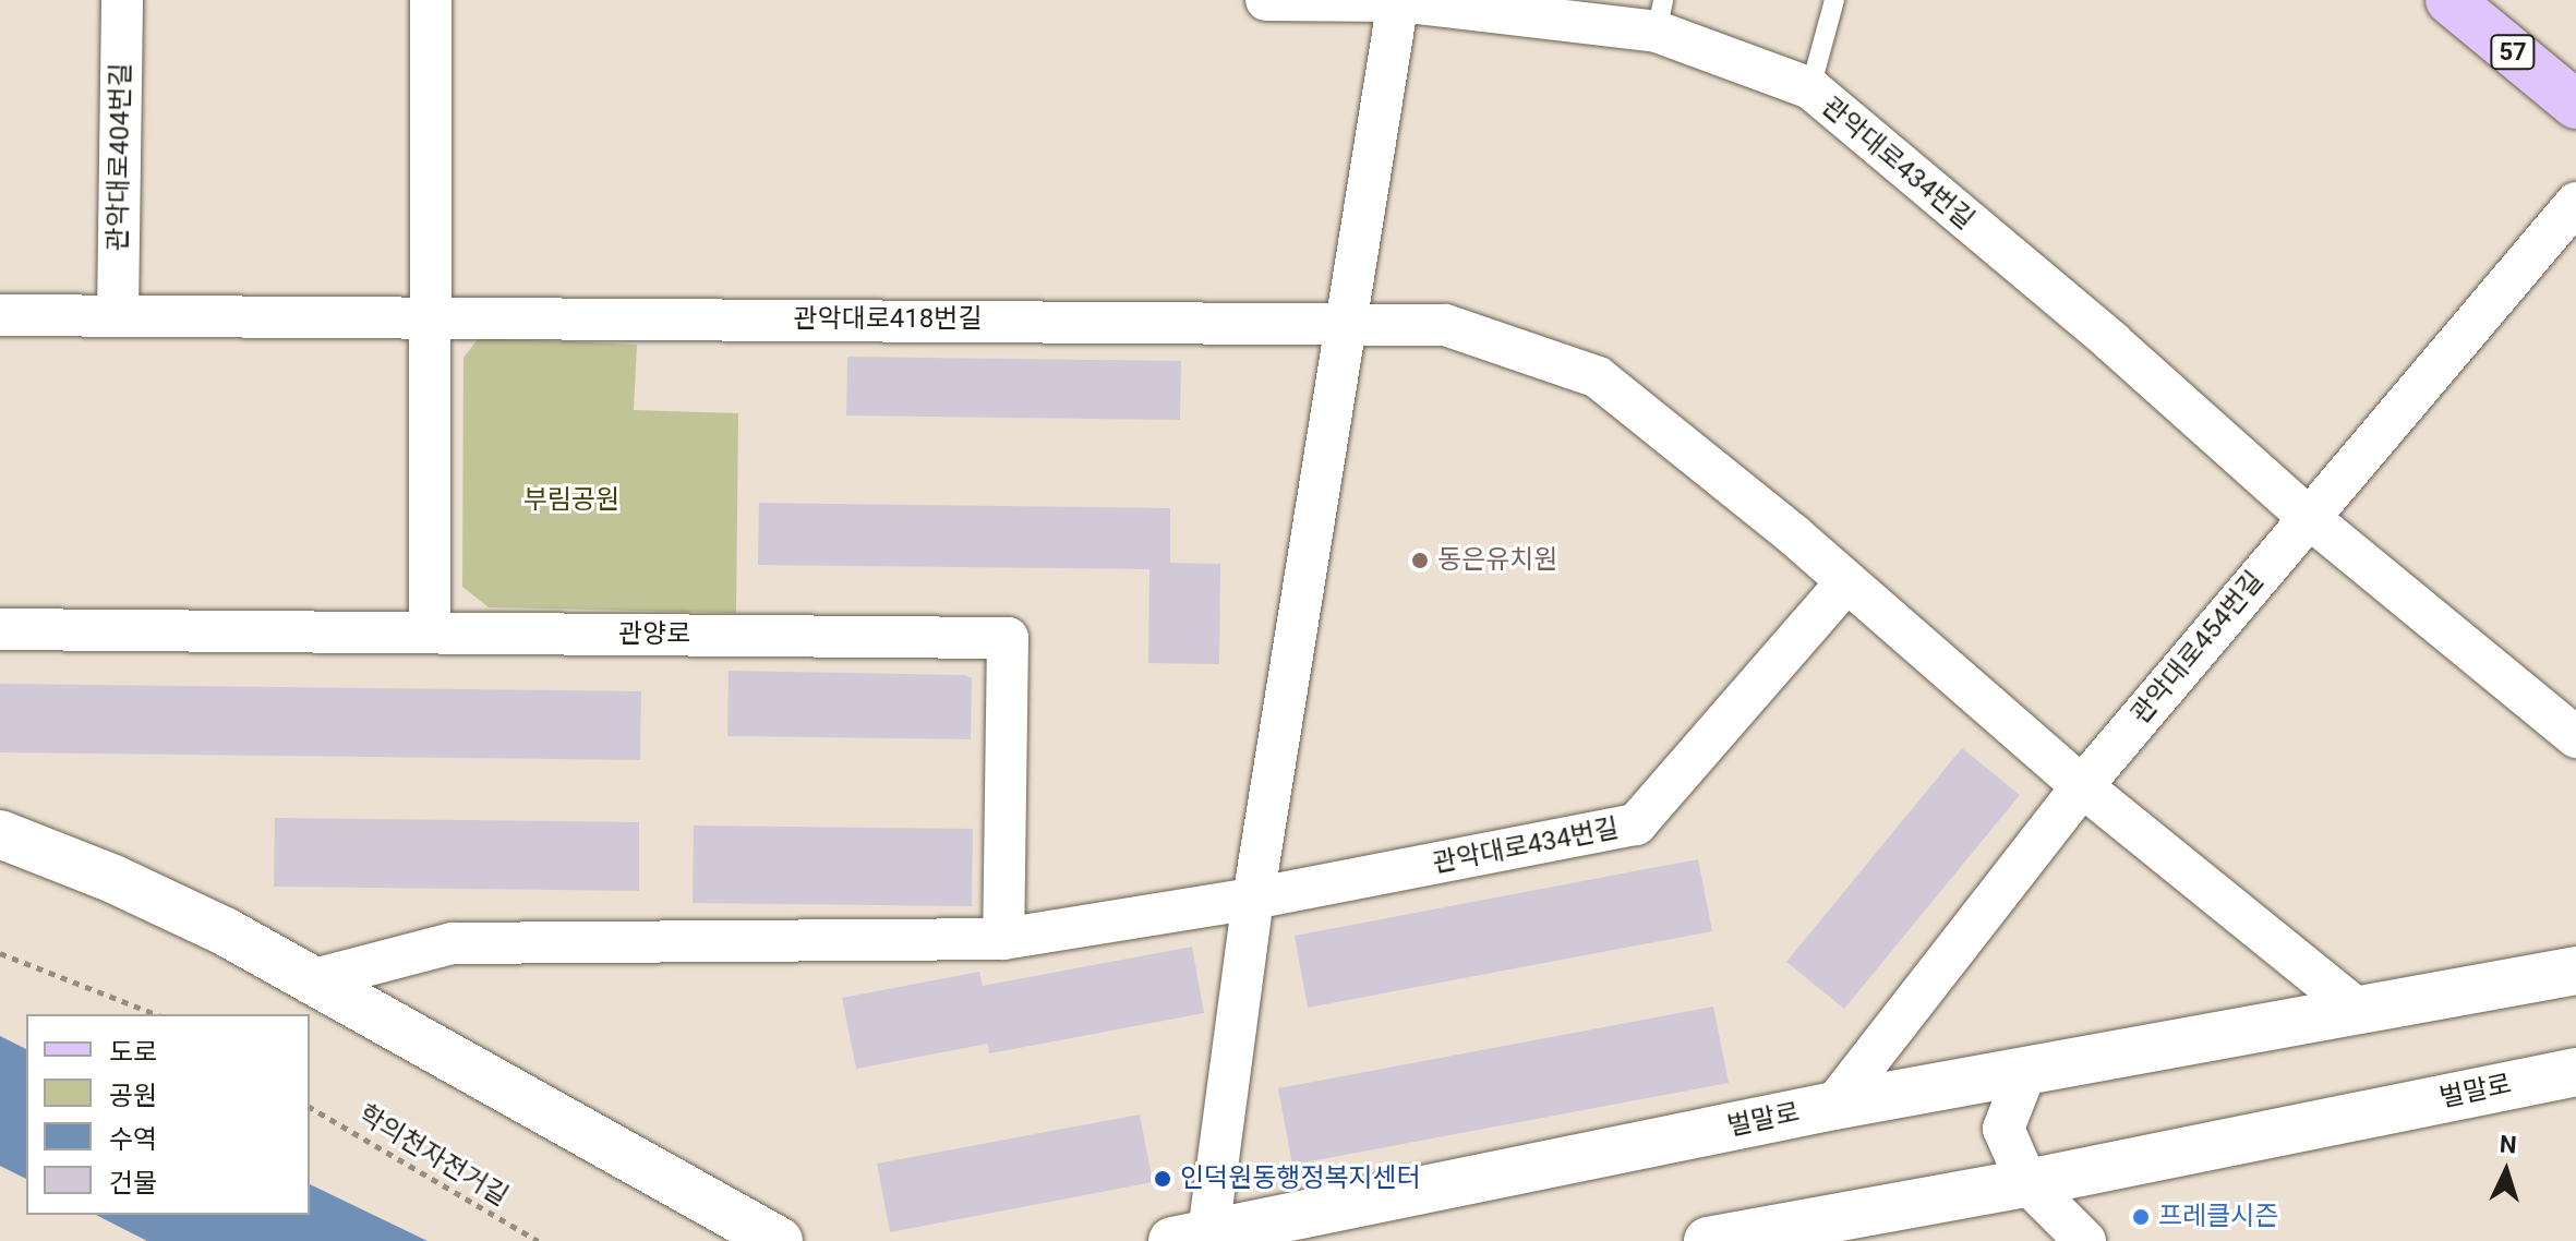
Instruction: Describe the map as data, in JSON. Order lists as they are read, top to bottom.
{
  "streets": {
    "main road": ["57"],
    "street": [
      "관악대로404번길",
      "관악대로434번길",
      "관악대로418번길",
      "관양로",
      "관악대로454번길",
      "벌말로"
    ],
    "path": ["학의천자전거길"]
  },
  "crossings": [
    ["관악대로434번길", "관악대로454번길"],
    ["관악대로454번길", "벌말로"]
  ],
  "parks": ["부림공원"],
  "places": ["동은유치원", "인덕원동행정복지센터", "프레클시즌"],
  "legend": [
    "도로",
    "공원",
    "수역",
    "건물"
  ],
  "north": "top"
}
